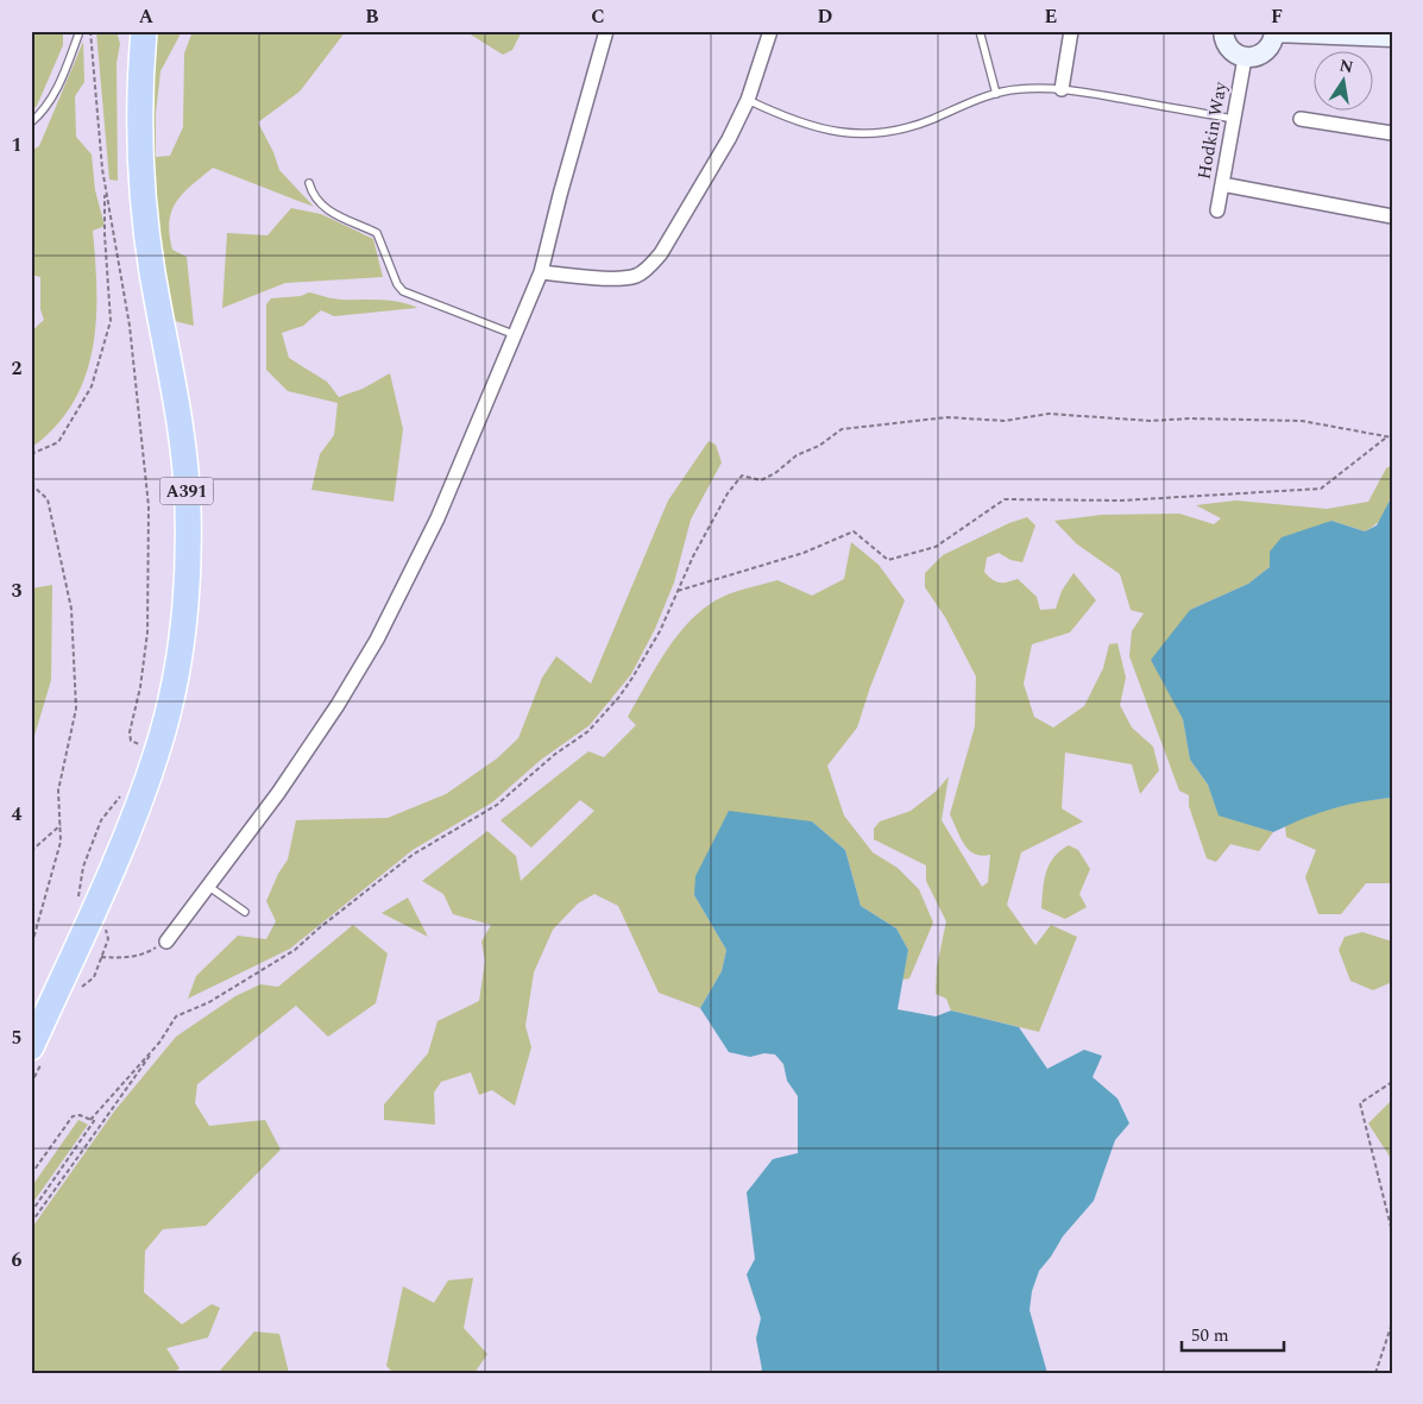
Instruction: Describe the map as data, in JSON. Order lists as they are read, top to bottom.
{
  "streets": {
    "highway": ["A391"],
    "street": ["Hodkin Way"]
  },
  "scale_bar": "50 m",
  "north": "top",
  "grid": {
    "columns": [
      "A",
      "B",
      "C",
      "D",
      "E",
      "F"
    ],
    "rows": [
      "1",
      "2",
      "3",
      "4",
      "5",
      "6"
    ]
  }
}
